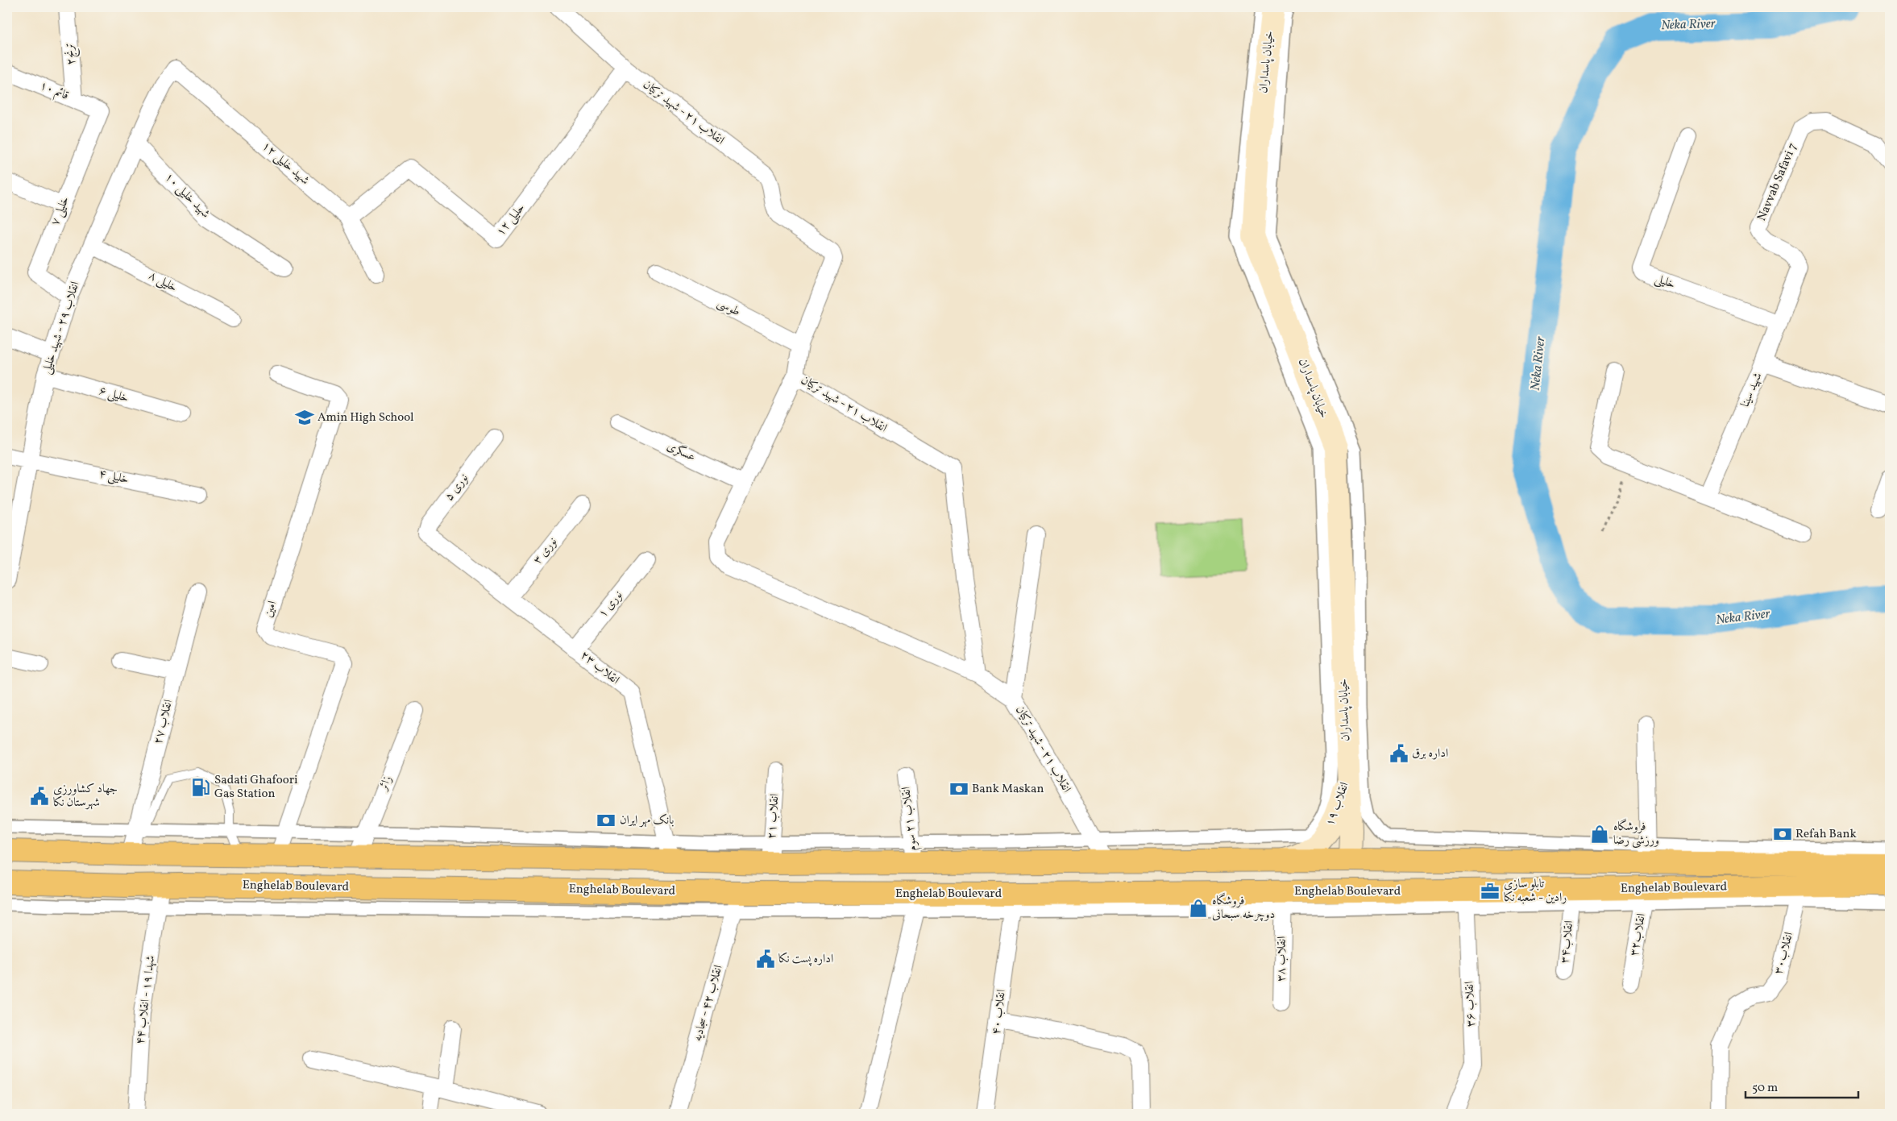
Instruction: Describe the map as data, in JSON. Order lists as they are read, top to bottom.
{
  "streets": {
    "main road": ["خیابان پاسداران", "انقلاب ۱۹", "Enghelab Boulevard"],
    "street": [
      "ترنج۲",
      "قائم ۱۰",
      "انقلاب ۲۱ - شهید ترکیان",
      "شهید خلیلی ۱۲",
      "Navvab Safavi 7",
      "شهید خلیلی ۱۰",
      "خلیلی ۷",
      "حلیلی ۱۲",
      "خلیلی ۸",
      "خلیلی",
      "طوسی",
      "انقلاب ۲۹ - شهید خلیلی",
      "شهید سینا",
      "خلیلی ۶",
      "عسگری",
      "خلیلی ۴",
      "نوری ۵",
      "نوری ۳",
      "نوری ۱",
      "امین",
      "انقلاب ۲۳",
      "انقلاب ۲۷",
      "زائر",
      "انقلاب ۲۱",
      "انقلاب ۲۱ سوم",
      "انقلاب۳۲",
      "انقلاب۳۴",
      "انقلاب۳۰",
      "انقلاب ۳۸",
      "شهدا ۱۹ - انقلاب ۴۴",
      "انقلاب ۴۲ - سجادیه",
      "انقلاب ۳۶",
      "انقلاب ۴۰"
    ]
  },
  "crossings": [
    ["ترنج۲", "قائم ۱۰"],
    ["خیابان پاسداران", "انقلاب ۱۹"],
    ["قائم ۱۰", "خلیلی ۷"],
    ["انقلاب ۲۱ - شهید ترکیان", "حلیلی ۱۲"],
    ["انقلاب ۲۱ - شهید ترکیان", "طوسی"],
    ["انقلاب ۲۱ - شهید ترکیان", "Enghelab Boulevard"],
    ["شهید خلیلی ۱۲", "حلیلی ۱۲"],
    ["شهید خلیلی ۱۲", "انقلاب ۲۹ - شهید خلیلی"],
    ["Navvab Safavi 7", "خلیلی"],
    ["Navvab Safavi 7", "شهید سینا"],
    ["شهید خلیلی ۱۰", "انقلاب ۲۹ - شهید خلیلی"],
    ["خلیلی ۷", "انقلاب ۲۹ - شهید خلیلی"],
    ["خلیلی ۸", "انقلاب ۲۹ - شهید خلیلی"],
    ["انقلاب ۲۹ - شهید خلیلی", "خلیلی ۶"],
    ["انقلاب ۲۹ - شهید خلیلی", "خلیلی ۴"],
    ["نوری ۵", "انقلاب ۲۳"],
    ["نوری ۳", "انقلاب ۲۳"],
    ["نوری ۱", "انقلاب ۲۳"],
    ["امین", "Enghelab Boulevard"],
    ["انقلاب ۲۳", "Enghelab Boulevard"],
    ["انقلاب ۲۷", "Enghelab Boulevard"],
    ["زائر", "Enghelab Boulevard"],
    ["انقلاب ۱۹", "Enghelab Boulevard"],
    ["انقلاب ۲۱", "Enghelab Boulevard"],
    ["انقلاب ۲۱ سوم", "Enghelab Boulevard"],
    ["Enghelab Boulevard", "انقلاب۳۲"],
    ["Enghelab Boulevard", "انقلاب۳۴"],
    ["Enghelab Boulevard", "انقلاب۳۰"],
    ["Enghelab Boulevard", "انقلاب ۳۸"],
    ["Enghelab Boulevard", "شهدا ۱۹ - انقلاب ۴۴"],
    ["Enghelab Boulevard", "انقلاب ۴۲ - سجادیه"],
    ["Enghelab Boulevard", "انقلاب ۳۶"]
  ],
  "water": ["Neka River"],
  "places": {
    "school or university": ["Amin High School"],
    "public building": ["اداره برق", "جهاد کشاورزی شهرستان نکا", "اداره پست نکا"],
    "fuel station": ["Sadati Ghafoori Gas Station"],
    "bank": ["Bank Maskan", "بانک مهر ایران", "Refah Bank"],
    "shop": ["فروشگاه ورزشی رضا", "فروشگاه دوچرخه سبحانی"],
    "office": ["تابلو سازی رادین - شعبه نکا"]
  },
  "scale_bar": "50 m"
}
